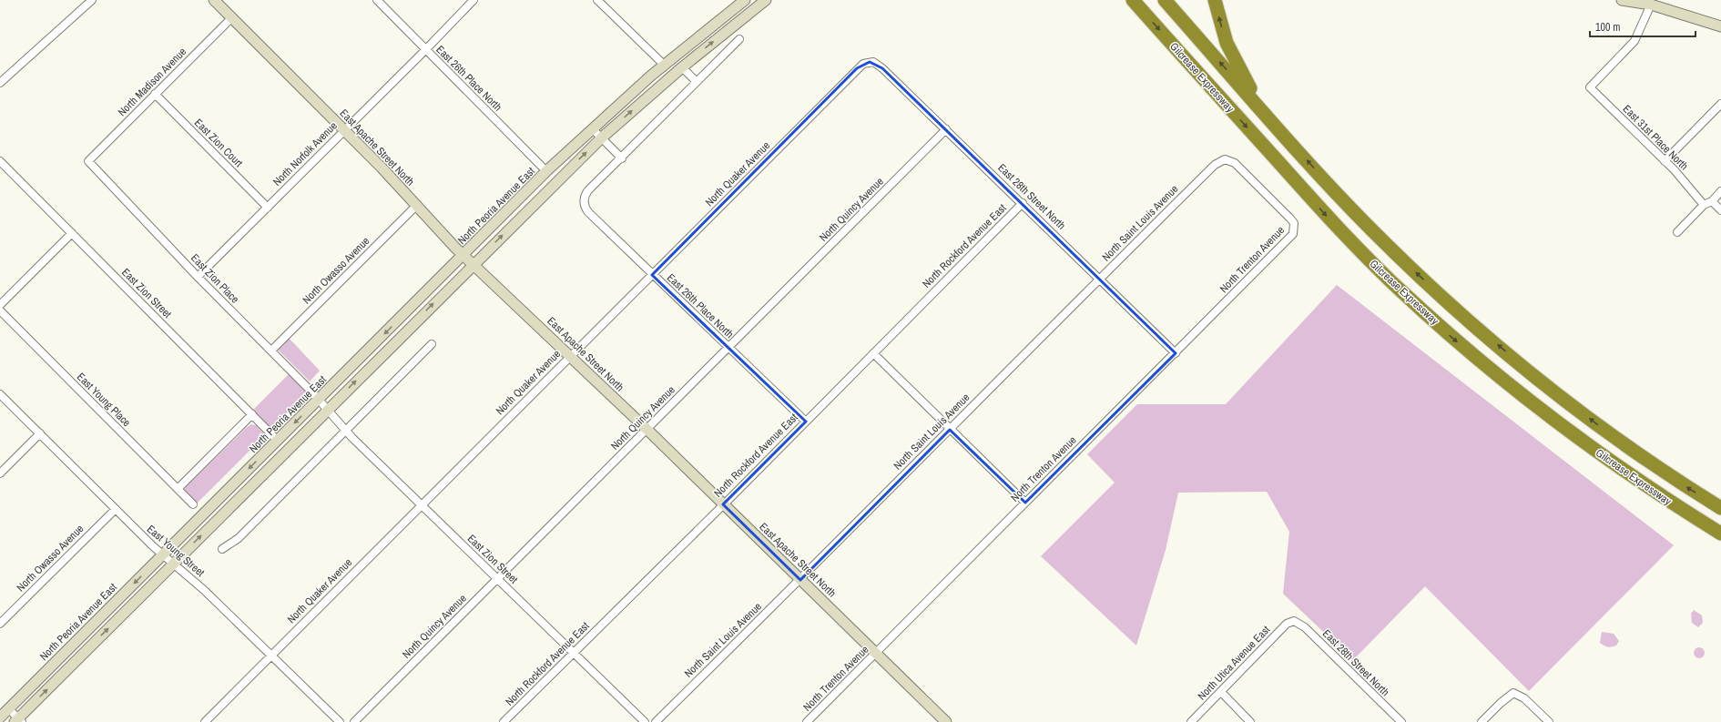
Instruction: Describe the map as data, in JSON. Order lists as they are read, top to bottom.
{
  "streets": {
    "highway": ["Gilcrease Expressway"],
    "main road": ["East Apache Street North", "North Peoria Avenue East"],
    "street": [
      "East 26th Place North",
      "North Madison Avenue",
      "East 31st Place North",
      "East Zion Court",
      "North Norfolk Avenue",
      "North Quaker Avenue",
      "East 28th Street North",
      "North Quincy Avenue",
      "North Saint Louis Avenue",
      "North Rockford Avenue East",
      "North Trenton Avenue",
      "North Owasso Avenue",
      "East Zion Place",
      "East Zion Street",
      "East Young Place",
      "East Young Street",
      "North Utica Avenue East"
    ]
  },
  "crossings": [
    ["East 26th Place North", "North Norfolk Avenue"],
    ["East 26th Place North", "North Quaker Avenue"],
    ["East 26th Place North", "North Peoria Avenue East"],
    ["East 26th Place North", "North Quincy Avenue"],
    ["East 26th Place North", "North Rockford Avenue East"],
    ["North Madison Avenue", "East Zion Court"],
    ["North Madison Avenue", "East Apache Street North"],
    ["North Madison Avenue", "East Zion Place"],
    ["East Zion Court", "North Norfolk Avenue"],
    ["East Apache Street North", "North Norfolk Avenue"],
    ["East Apache Street North", "North Quaker Avenue"],
    ["East Apache Street North", "North Peoria Avenue East"],
    ["East Apache Street North", "North Quincy Avenue"],
    ["East Apache Street North", "North Saint Louis Avenue"],
    ["East Apache Street North", "North Rockford Avenue East"],
    ["East Apache Street North", "North Trenton Avenue"],
    ["East Apache Street North", "North Owasso Avenue"],
    ["North Norfolk Avenue", "East Zion Place"],
    ["North Quaker Avenue", "East 28th Street North"],
    ["North Quaker Avenue", "East Zion Street"],
    ["North Quaker Avenue", "East Young Street"],
    ["East 28th Street North", "North Quincy Avenue"],
    ["East 28th Street North", "North Saint Louis Avenue"],
    ["East 28th Street North", "North Rockford Avenue East"],
    ["East 28th Street North", "North Trenton Avenue"],
    ["East 28th Street North", "North Utica Avenue East"],
    ["North Peoria Avenue East", "East Zion Place"],
    ["North Peoria Avenue East", "East Zion Street"],
    ["North Peoria Avenue East", "East Young Street"],
    ["North Quincy Avenue", "East Zion Street"],
    ["North Saint Louis Avenue", "North Trenton Avenue"],
    ["North Rockford Avenue East", "East Zion Street"],
    ["North Owasso Avenue", "East Zion Place"],
    ["North Owasso Avenue", "East Young Street"],
    ["East Zion Place", "East Zion Street"]
  ],
  "scale_bar": "100 m"
}
